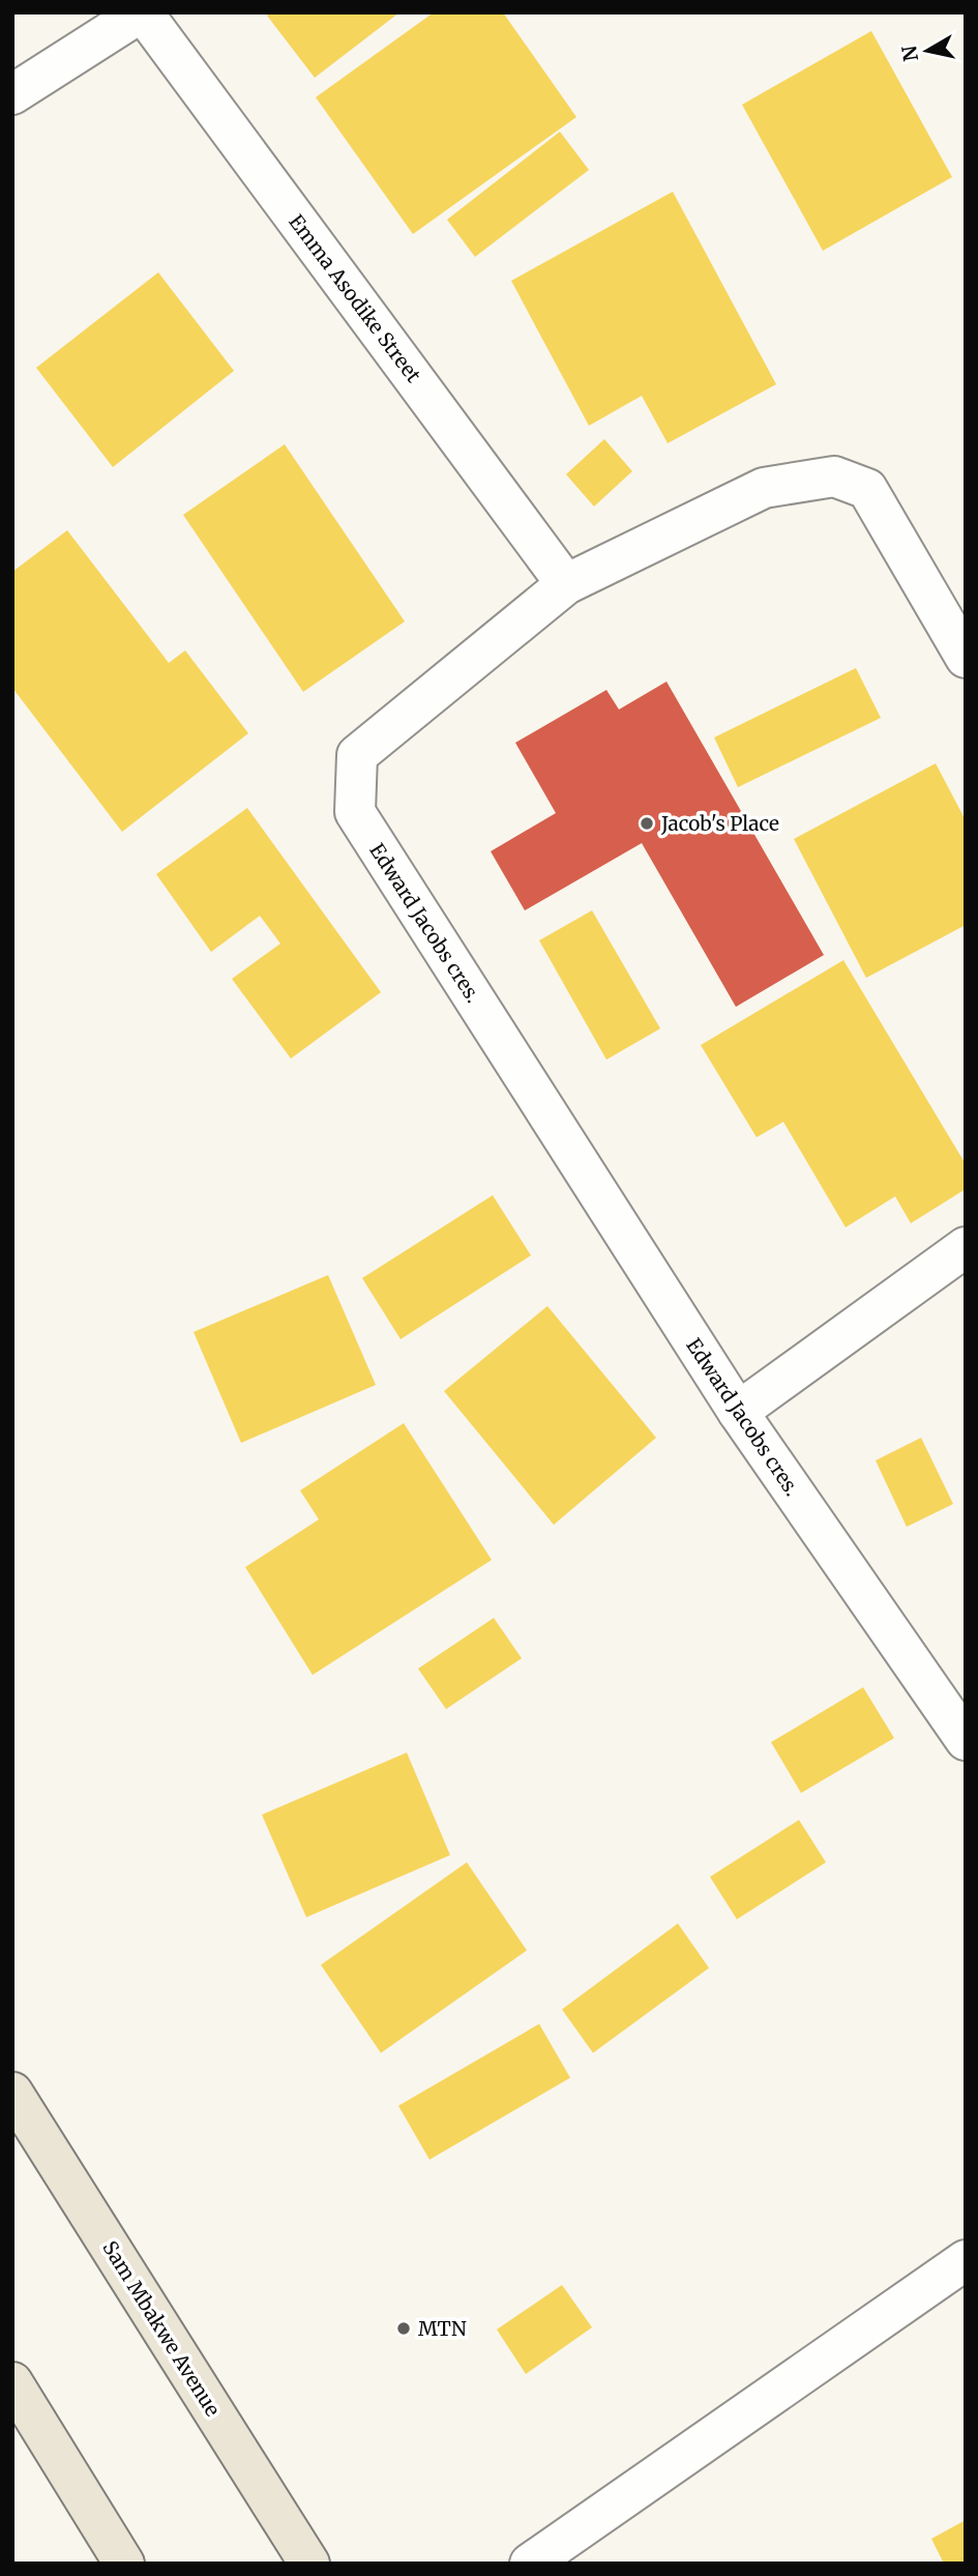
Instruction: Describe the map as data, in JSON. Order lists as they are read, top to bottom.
{
  "streets": {
    "main road": ["Sam Mbakwe Avenue"],
    "street": ["Emma Asodike Street", "Edward Jacobs cres."]
  },
  "crossings": [
    ["Emma Asodike Street", "Edward Jacobs cres."]
  ],
  "places": ["Jacob's Place", "MTN"],
  "north": "left"
}
